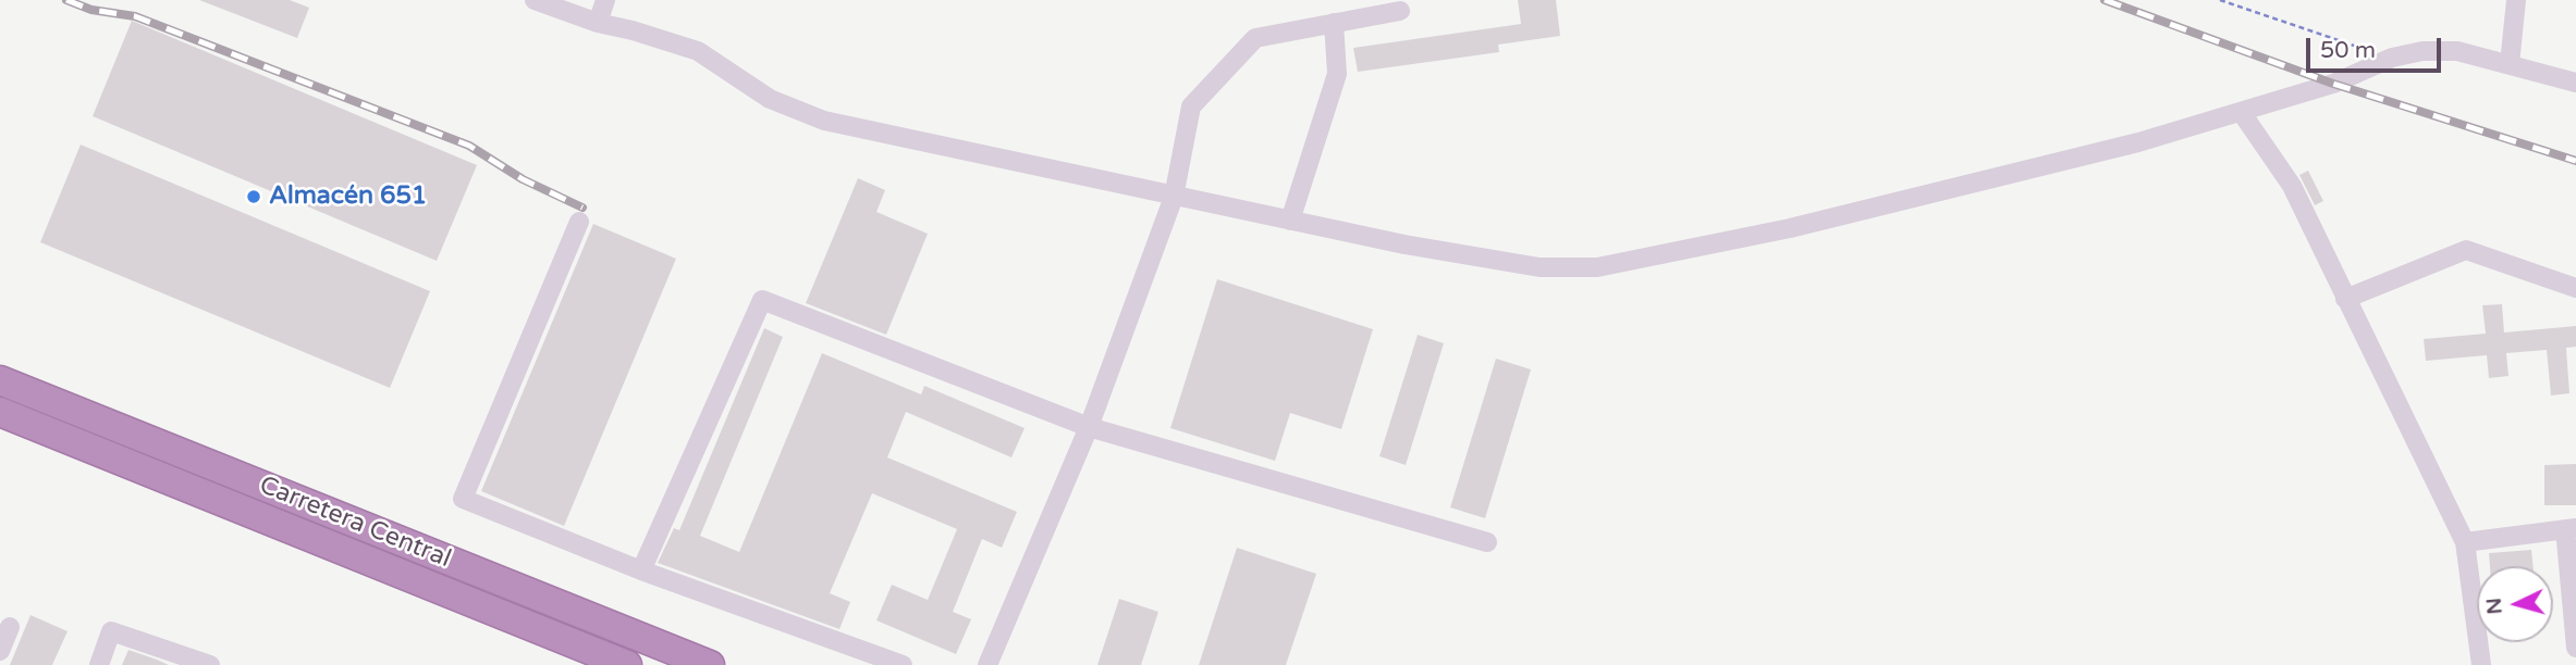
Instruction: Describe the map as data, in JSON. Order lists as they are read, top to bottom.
{
  "streets": {
    "highway": ["Carretera Central"]
  },
  "places": ["Almacén 651"],
  "scale_bar": "50 m",
  "north": "left"
}
